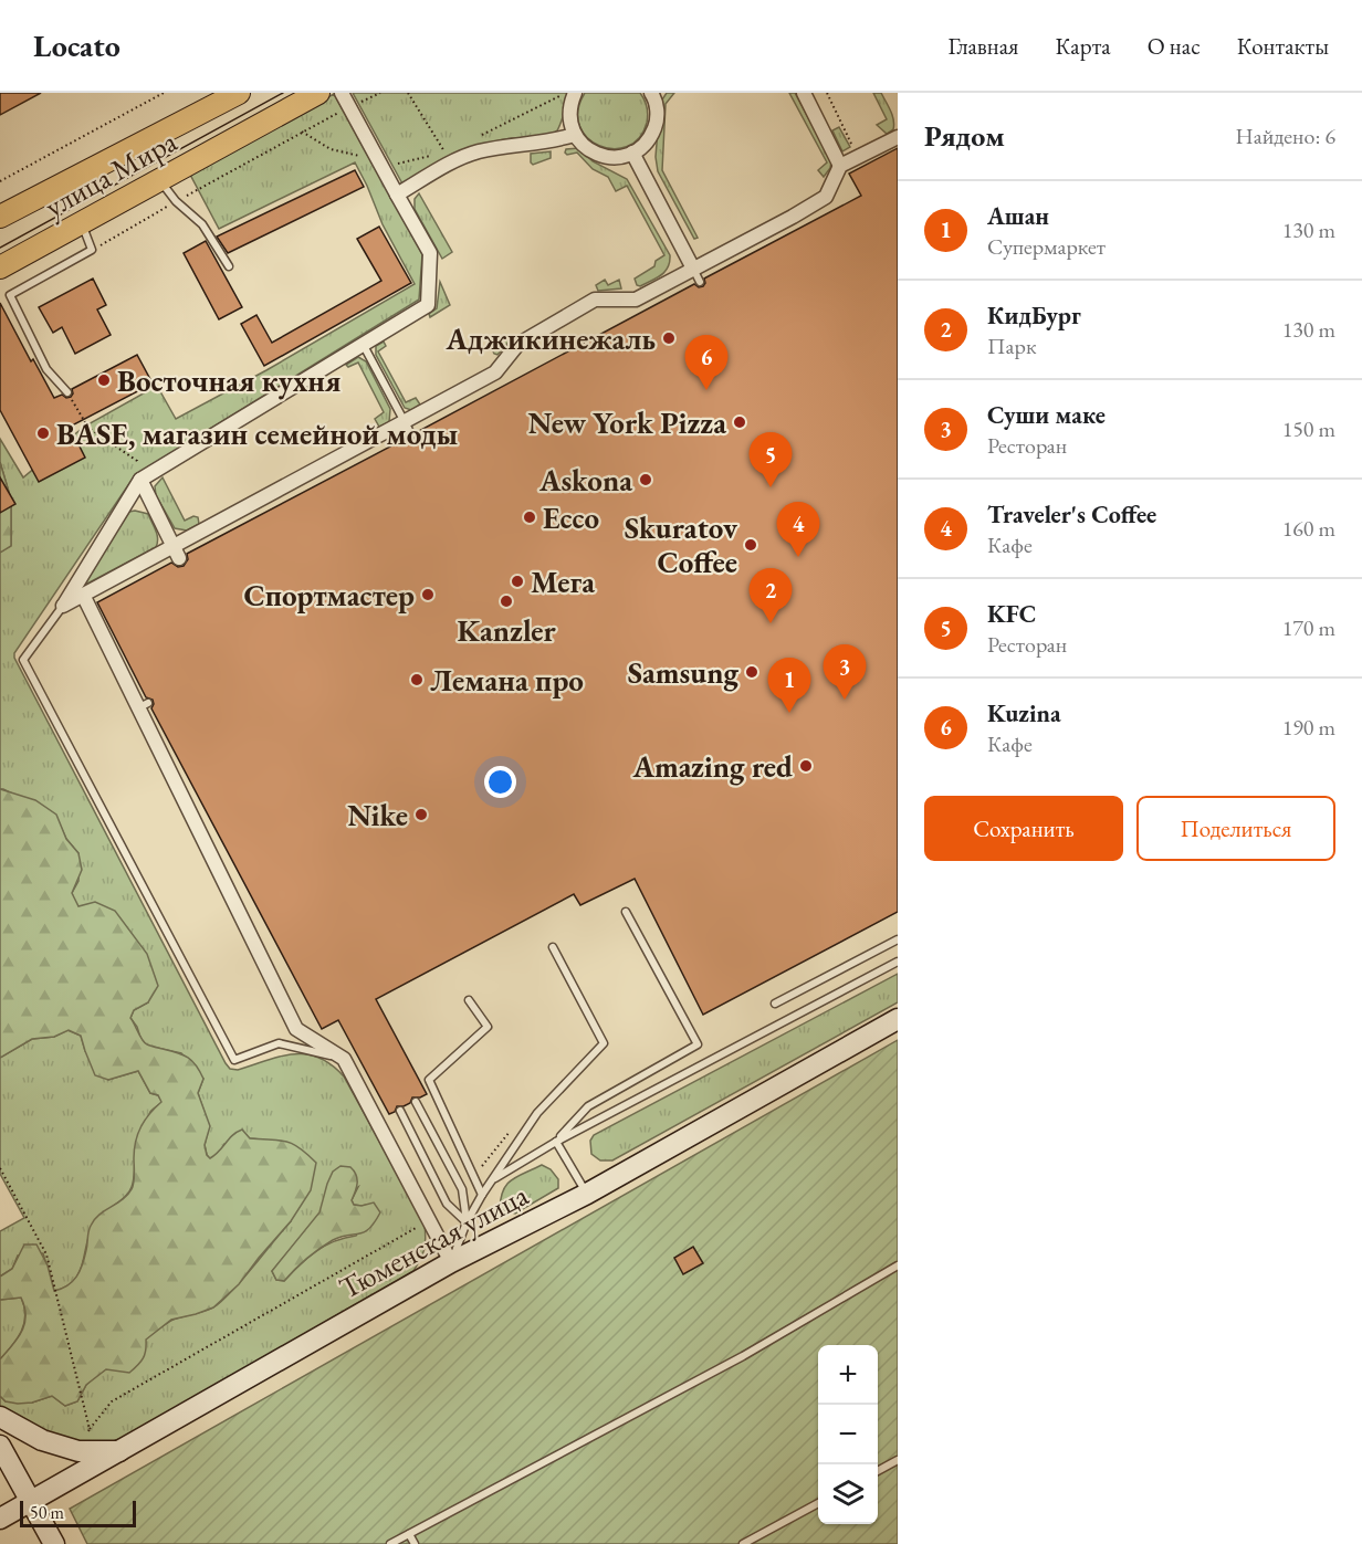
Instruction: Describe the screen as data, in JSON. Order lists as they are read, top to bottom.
{
  "streets": {
    "main road": ["улица Мира"],
    "street": ["Тюменская улица"]
  },
  "places": [
    "Аджикинежаль",
    "Восточная кухня",
    "New York Pizza",
    "BASE, магазин семейной моды",
    "Askona",
    "Ecco",
    "Skuratov Coffee",
    "Мега",
    "Спортмастер",
    "Kanzler",
    "Samsung",
    "Лемана про",
    "Amazing red",
    "Nike"
  ],
  "scale_bar": "50 m",
  "page": {
    "header": "Locato",
    "nav": [
      "Главная",
      "Карта",
      "О нас",
      "Контакты"
    ],
    "heading": ["Рядом", "Найдено: 6"],
    "list": [
      {
        "mark": "1",
        "name": "Ашан",
        "note": "Супермаркет",
        "value": "130 m"
      },
      {
        "mark": "2",
        "name": "КидБург",
        "note": "Парк",
        "value": "130 m"
      },
      {
        "mark": "3",
        "name": "Суши маке",
        "note": "Ресторан",
        "value": "150 m"
      },
      {
        "mark": "4",
        "name": "Traveler's Coffee",
        "note": "Кафе",
        "value": "160 m"
      },
      {
        "mark": "5",
        "name": "KFC",
        "note": "Ресторан",
        "value": "170 m"
      },
      {
        "mark": "6",
        "name": "Kuzina",
        "note": "Кафе",
        "value": "190 m"
      }
    ],
    "pins": [
      "6",
      "5",
      "4",
      "2",
      "3",
      "1"
    ],
    "buttons": ["Сохранить", "Поделиться"],
    "map_buttons": ["+", "−"],
    "scale": "50 m"
  }
}
